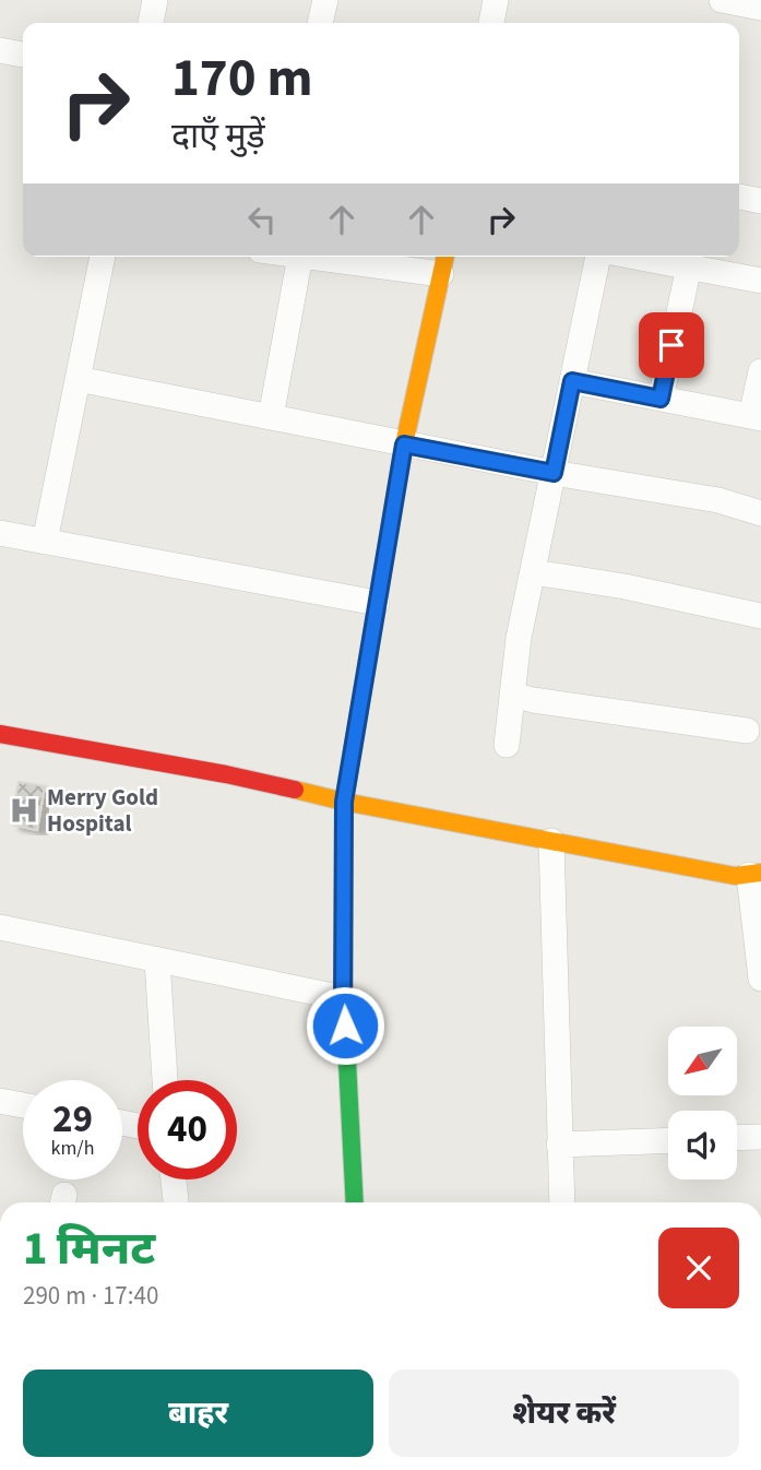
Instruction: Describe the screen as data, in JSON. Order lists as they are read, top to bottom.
{
  "places": {
    "hospital": ["Merry Gold Hospital"]
  },
  "north": "bottom left",
  "page": {
    "turn": ["170 m", "दाएँ मुड़ें"],
    "speed": "29 km/h",
    "limit": "40",
    "heading": ["1 मिनट", "290 m · 17:40"],
    "buttons": ["बाहर", "शेयर करें"]
  }
}
